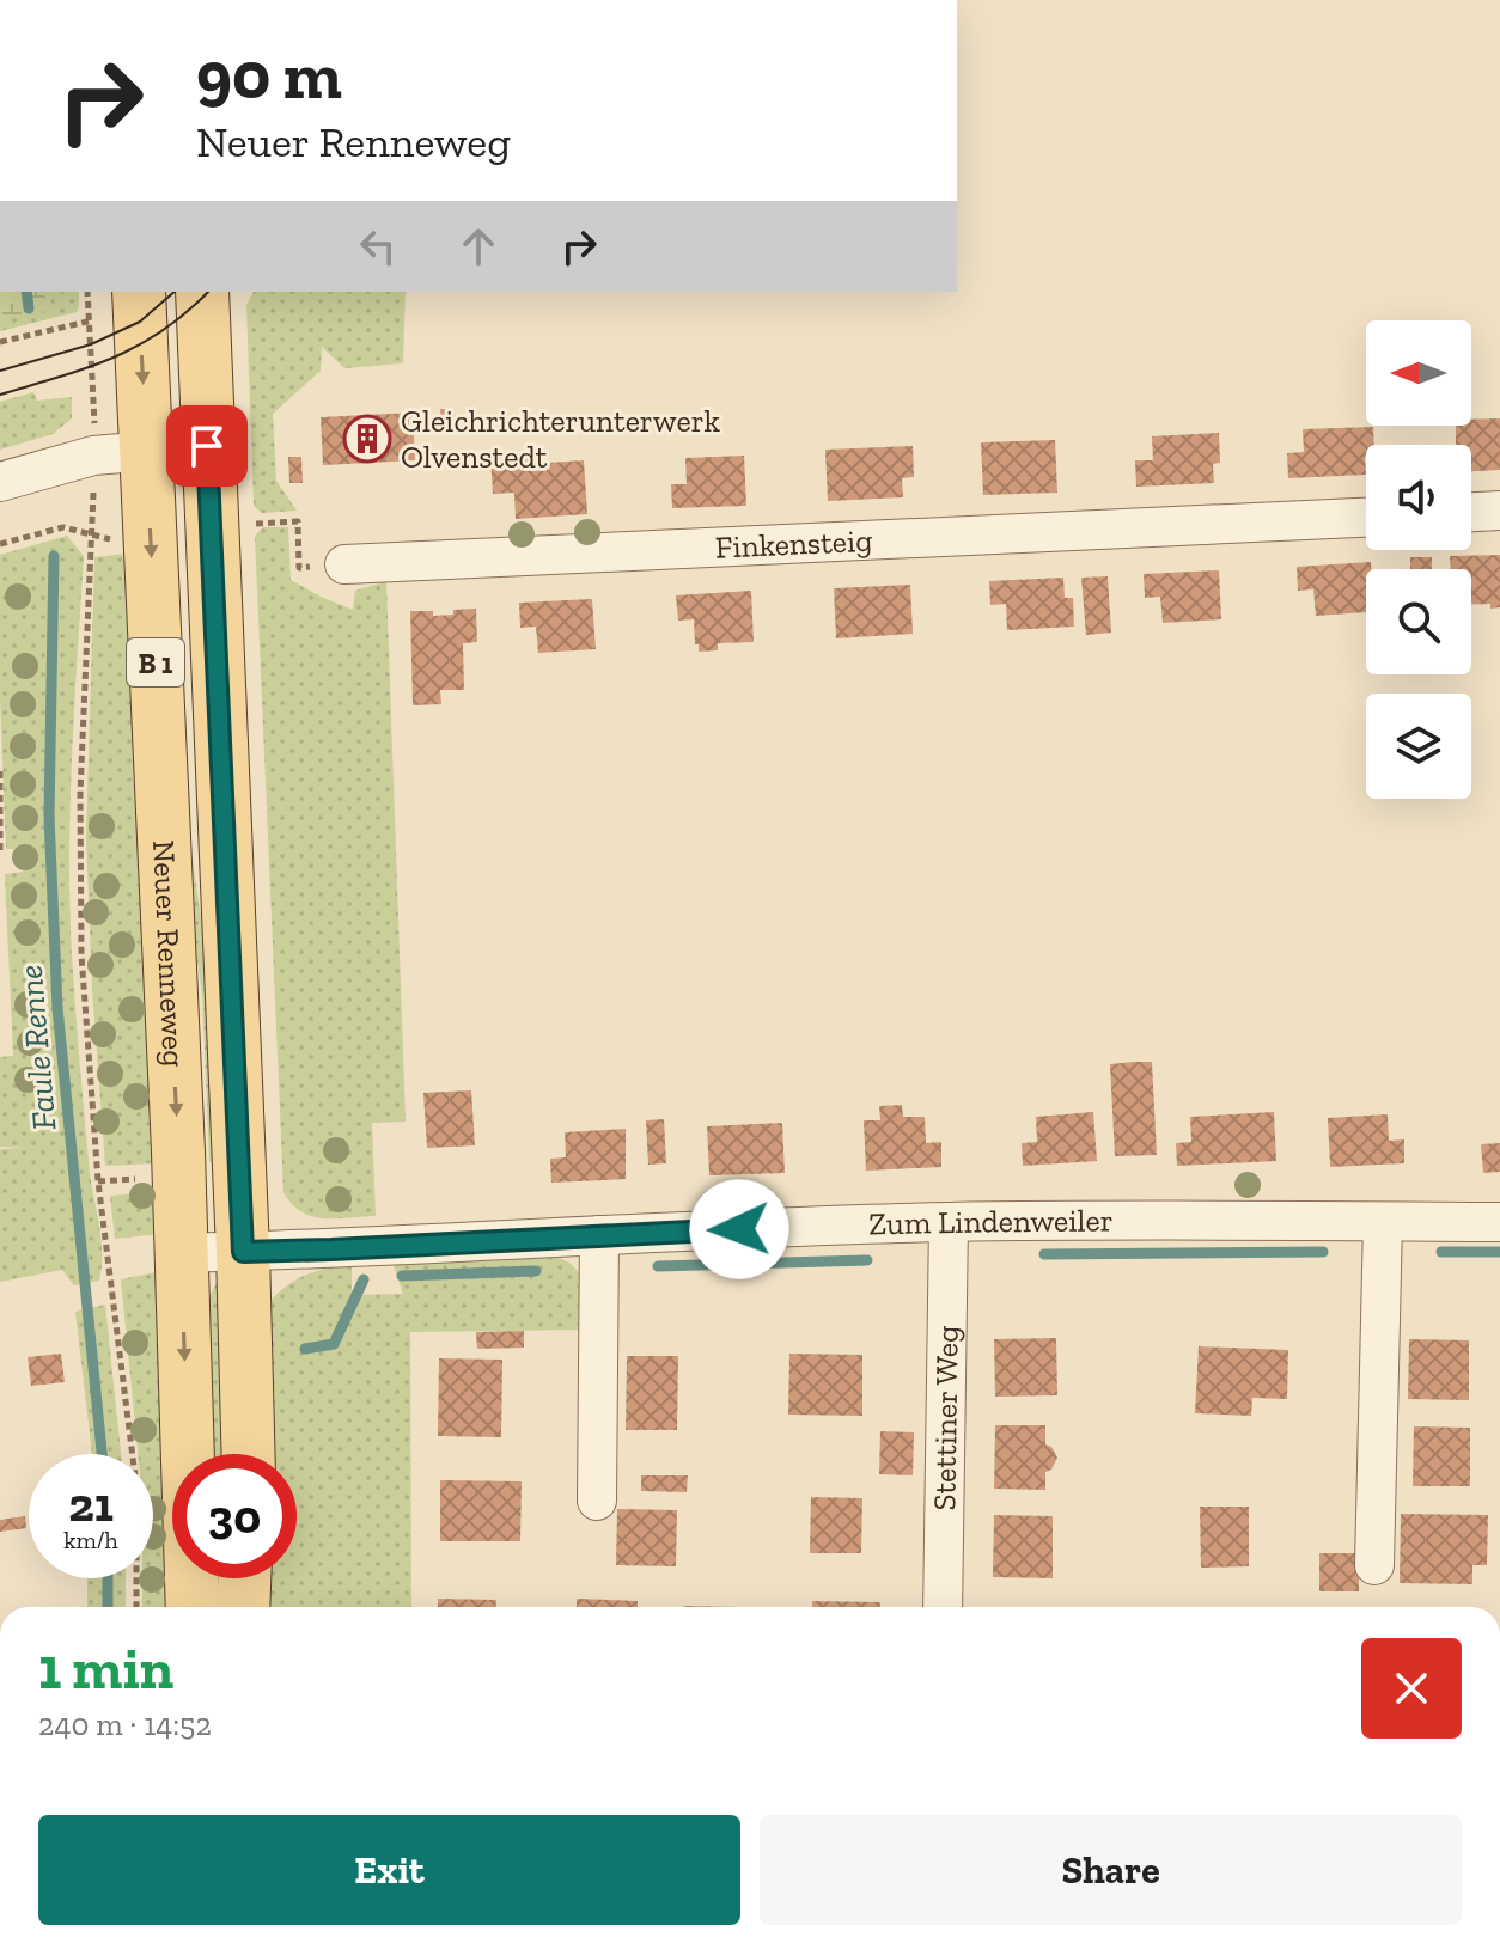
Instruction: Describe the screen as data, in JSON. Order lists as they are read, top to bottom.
{
  "streets": {
    "main road": ["B 1", "Neuer Renneweg"],
    "street": ["Finkensteig", "Zum Lindenweiler", "Stettiner Weg"]
  },
  "crossings": [
    ["Neuer Renneweg", "Zum Lindenweiler"],
    ["Zum Lindenweiler", "Stettiner Weg"]
  ],
  "water": ["Faule Renne"],
  "places": {
    "building": ["Gleichrichterunterwerk Olvenstedt"]
  },
  "north": "left",
  "page": {
    "turn": ["90 m", "Neuer Renneweg"],
    "speed": "21 km/h",
    "limit": "30",
    "heading": ["1 min", "240 m · 14:52"],
    "buttons": ["Exit", "Share"]
  }
}
